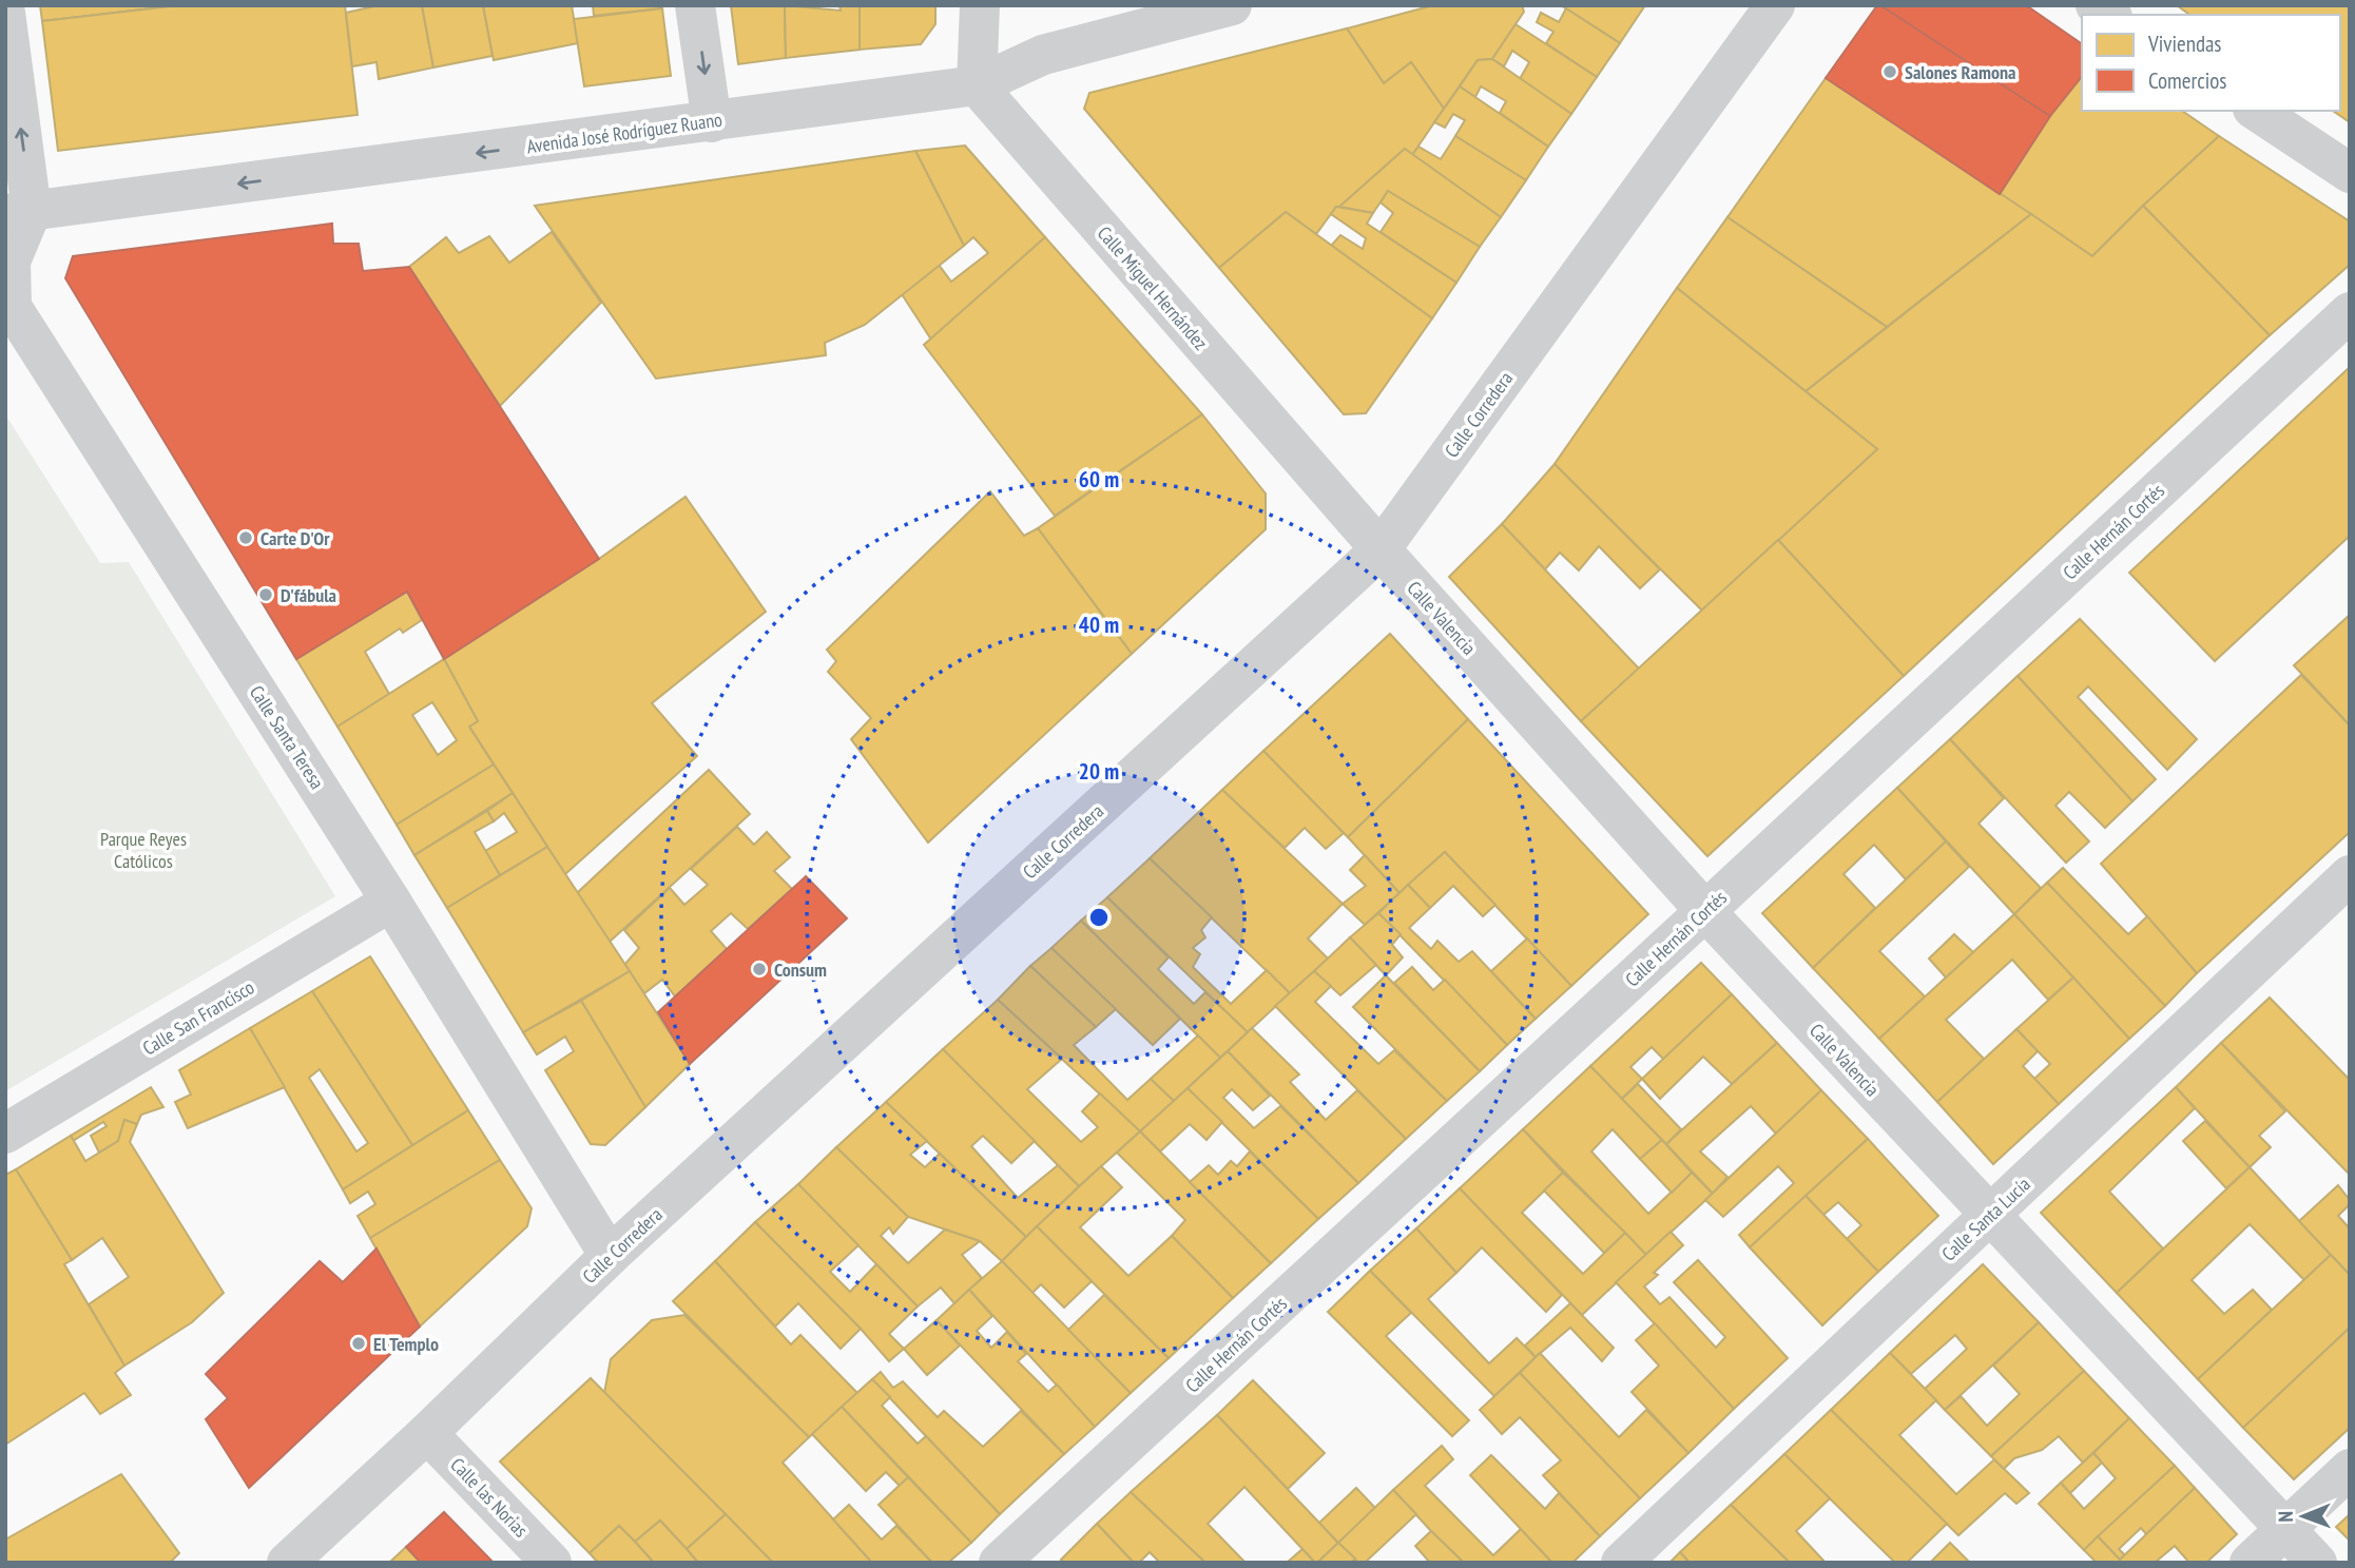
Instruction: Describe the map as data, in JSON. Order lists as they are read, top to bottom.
{
  "streets": {
    "street": [
      "Avenida José Rodríguez Ruano",
      "Calle Miguel Hernández",
      "Calle Corredera",
      "Calle Hernán Cortés",
      "Calle Valencia",
      "Calle Santa Teresa",
      "Calle San Francisco",
      "Calle Santa Lucía",
      "Calle las Norias"
    ]
  },
  "crossings": [
    ["Avenida José Rodríguez Ruano", "Calle Miguel Hernández"],
    ["Avenida José Rodríguez Ruano", "Calle Santa Teresa"],
    ["Calle Miguel Hernández", "Calle Corredera"],
    ["Calle Miguel Hernández", "Calle Valencia"],
    ["Calle Corredera", "Calle Valencia"],
    ["Calle Corredera", "Calle Santa Teresa"],
    ["Calle Corredera", "Calle las Norias"],
    ["Calle Hernán Cortés", "Calle Valencia"],
    ["Calle Valencia", "Calle Santa Lucía"],
    ["Calle Santa Teresa", "Calle San Francisco"]
  ],
  "one_way": ["Avenida José Rodríguez Ruano"],
  "parks": ["Parque Reyes Católicos"],
  "places": [
    "Salones Ramona",
    "Carte D'Or",
    "D'fábula",
    "Consum",
    "El Templo"
  ],
  "legend": ["Viviendas", "Comercios"],
  "north": "left",
  "rings": ["60 m", "40 m", "20 m"]
}
